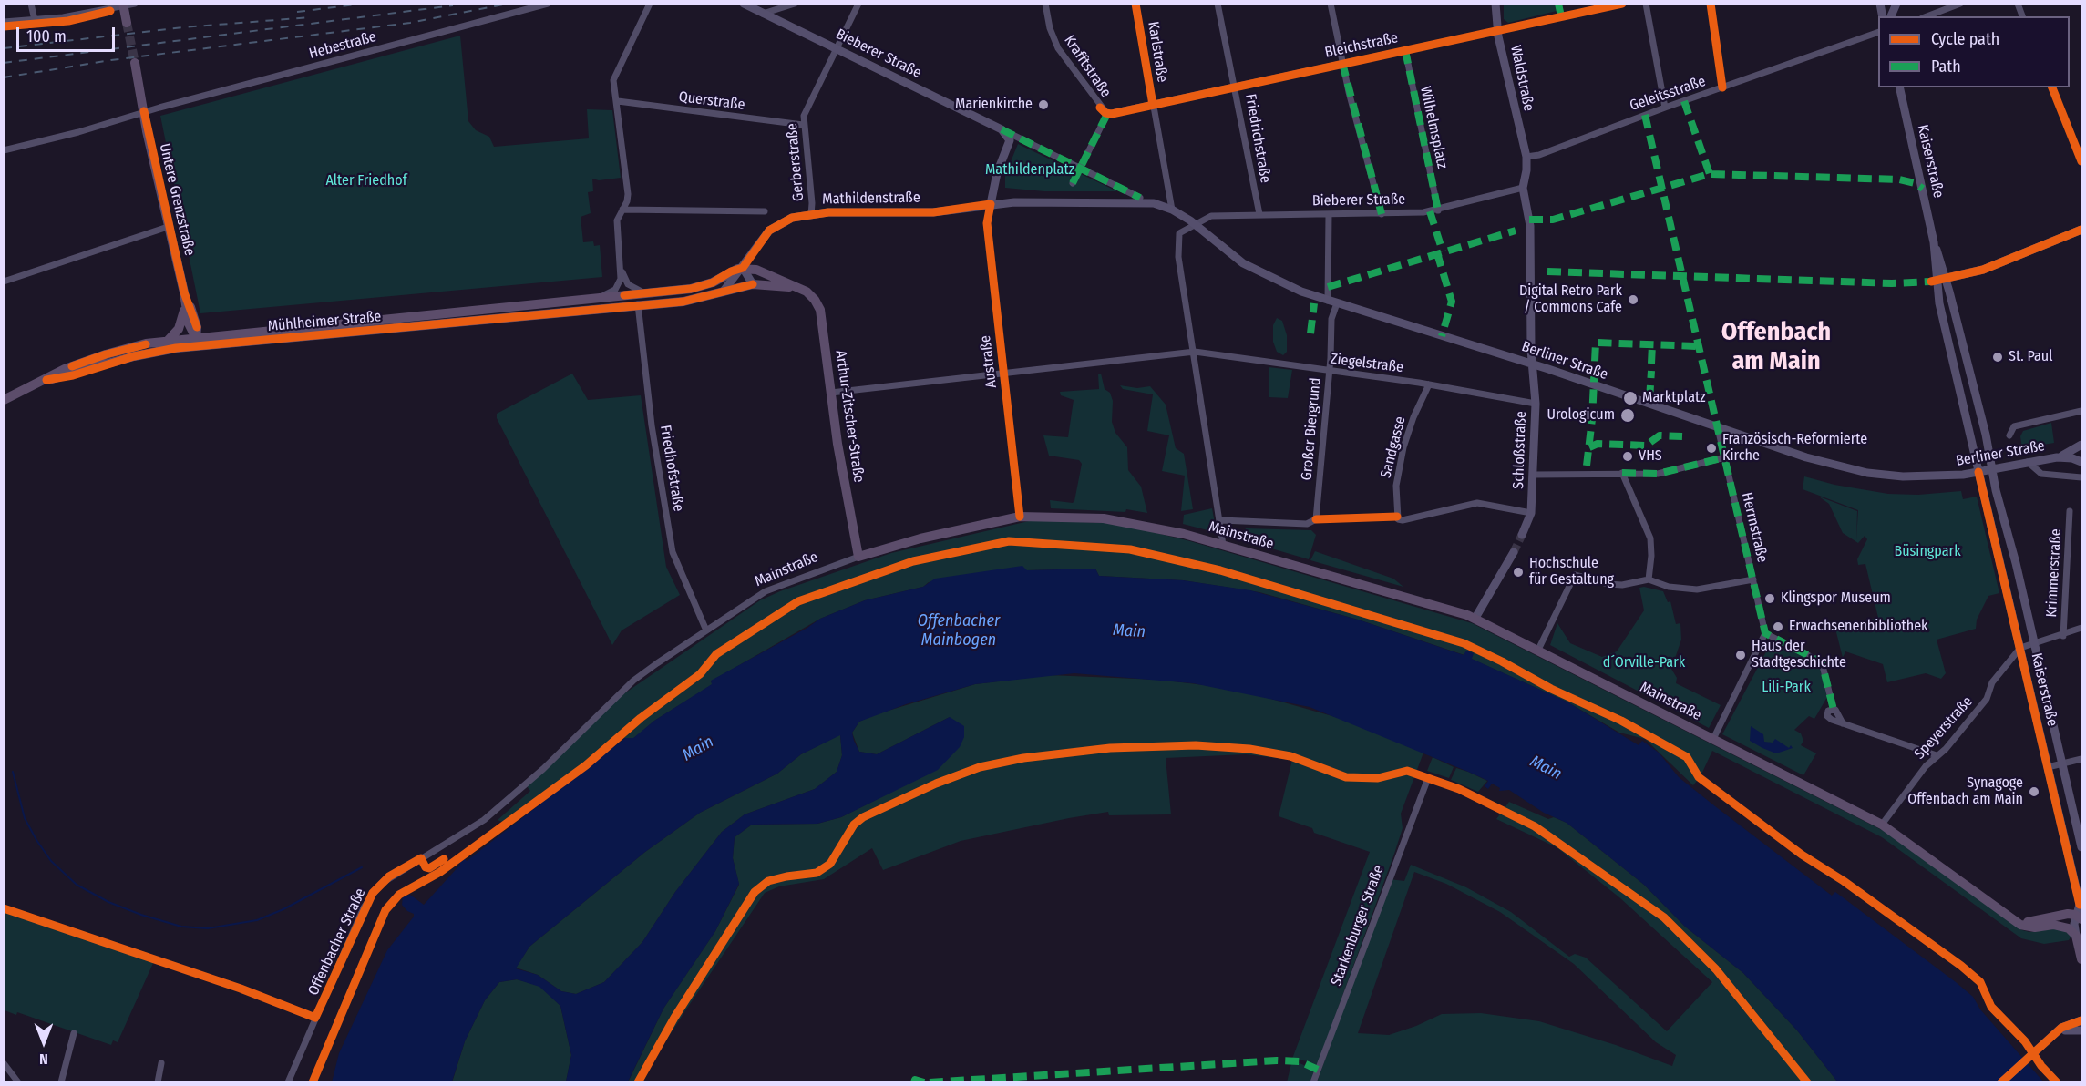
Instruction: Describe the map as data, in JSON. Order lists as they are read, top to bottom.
{
  "streets": {
    "main road": [
      "Bieberer Straße",
      "Waldstraße",
      "Kaiserstraße",
      "Mathildenstraße",
      "Untere Grenzstraße",
      "Mühlheimer Straße",
      "Berliner Straße",
      "Arthur-Zitscher-Straße",
      "Schloßstraße",
      "Mainstraße"
    ],
    "street": [
      "Hebestraße",
      "Bleichstraße",
      "Karlstraße",
      "Krafftstraße",
      "Geleitsstraße",
      "Querstraße",
      "Wilhelmsplatz",
      "Friedrichstraße",
      "Gerberstraße",
      "Austraße",
      "Ziegelstraße",
      "Großer Biergrund",
      "Sandgasse",
      "Friedhofstraße",
      "Herrnstraße",
      "Krimmerstraße",
      "Speyerstraße",
      "Starkenburger Straße",
      "Offenbacher Straße"
    ]
  },
  "crossings": [
    ["Hebestraße", "Untere Grenzstraße"],
    ["Bleichstraße", "Karlstraße"],
    ["Bleichstraße", "Krafftstraße"],
    ["Bleichstraße", "Waldstraße"],
    ["Bleichstraße", "Wilhelmsplatz"],
    ["Bleichstraße", "Friedrichstraße"],
    ["Karlstraße", "Bieberer Straße"],
    ["Bieberer Straße", "Krafftstraße"],
    ["Bieberer Straße", "Wilhelmsplatz"],
    ["Bieberer Straße", "Friedrichstraße"],
    ["Bieberer Straße", "Gerberstraße"],
    ["Bieberer Straße", "Mathildenstraße"],
    ["Bieberer Straße", "Berliner Straße"],
    ["Waldstraße", "Geleitsstraße"],
    ["Querstraße", "Gerberstraße"],
    ["Kaiserstraße", "Berliner Straße"],
    ["Kaiserstraße", "Mainstraße"],
    ["Kaiserstraße", "Speyerstraße"],
    ["Gerberstraße", "Mathildenstraße"],
    ["Mathildenstraße", "Mühlheimer Straße"],
    ["Mathildenstraße", "Austraße"],
    ["Mathildenstraße", "Arthur-Zitscher-Straße"],
    ["Untere Grenzstraße", "Mühlheimer Straße"],
    ["Mühlheimer Straße", "Arthur-Zitscher-Straße"],
    ["Mühlheimer Straße", "Friedhofstraße"],
    ["Berliner Straße", "Großer Biergrund"],
    ["Berliner Straße", "Schloßstraße"],
    ["Berliner Straße", "Herrnstraße"],
    ["Austraße", "Ziegelstraße"],
    ["Austraße", "Mainstraße"],
    ["Ziegelstraße", "Arthur-Zitscher-Straße"],
    ["Ziegelstraße", "Großer Biergrund"],
    ["Ziegelstraße", "Sandgasse"],
    ["Ziegelstraße", "Schloßstraße"],
    ["Arthur-Zitscher-Straße", "Mainstraße"],
    ["Sandgasse", "Schloßstraße"],
    ["Friedhofstraße", "Mainstraße"],
    ["Mainstraße", "Speyerstraße"],
    ["Mainstraße", "Offenbacher Straße"]
  ],
  "districts": ["Offenbach am Main"],
  "water": ["Offenbacher Mainbogen", "Main"],
  "parks": [
    "Mathildenplatz",
    "Alter Friedhof",
    "Büsingpark",
    "d´Orville-Park",
    "Lili-Park"
  ],
  "places": [
    "Marienkirche",
    "Digital Retro Park / Commons Cafe",
    "St. Paul",
    "Marktplatz",
    "Urologicum",
    "Französisch-Reformierte Kirche",
    "VHS",
    "Hochschule für Gestaltung",
    "Klingspor Museum",
    "Erwachsenenbibliothek",
    "Haus der Stadtgeschichte",
    "Synagoge Offenbach am Main"
  ],
  "legend": ["Cycle path", "Path"],
  "scale_bar": "100 m",
  "north": "bottom"
}
